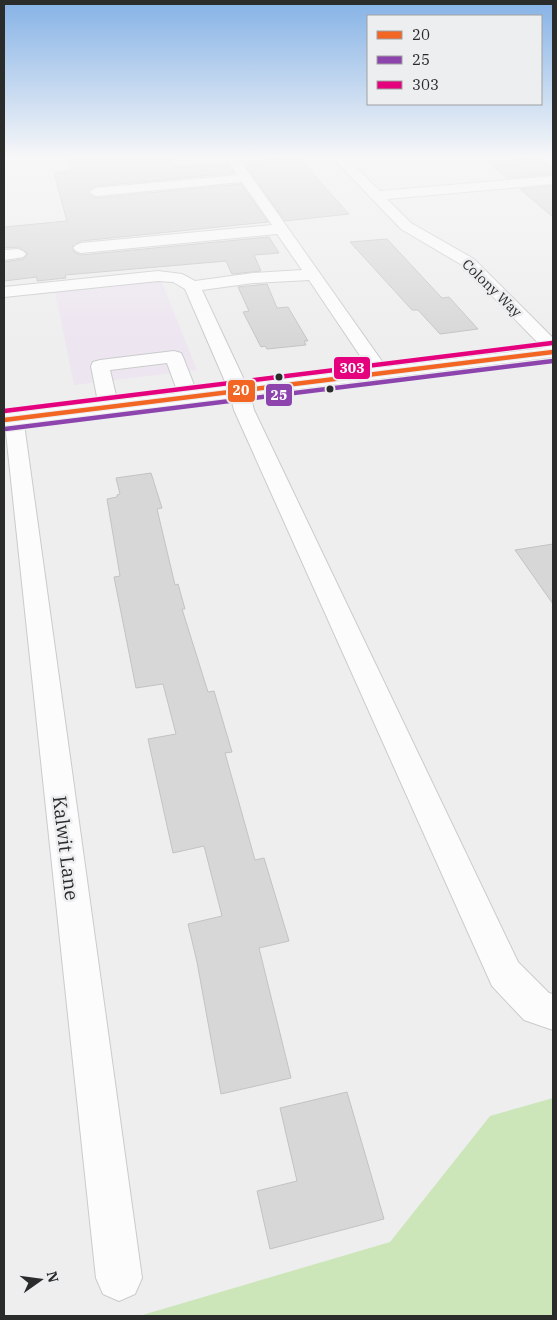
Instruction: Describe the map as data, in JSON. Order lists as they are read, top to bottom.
{
  "streets": {
    "street": ["Colony Way", "Kalwit Lane"]
  },
  "lines": ["transit line 303", "transit line 20", "transit line 25"],
  "legend": ["20", "25", "303"],
  "north": "right"
}
